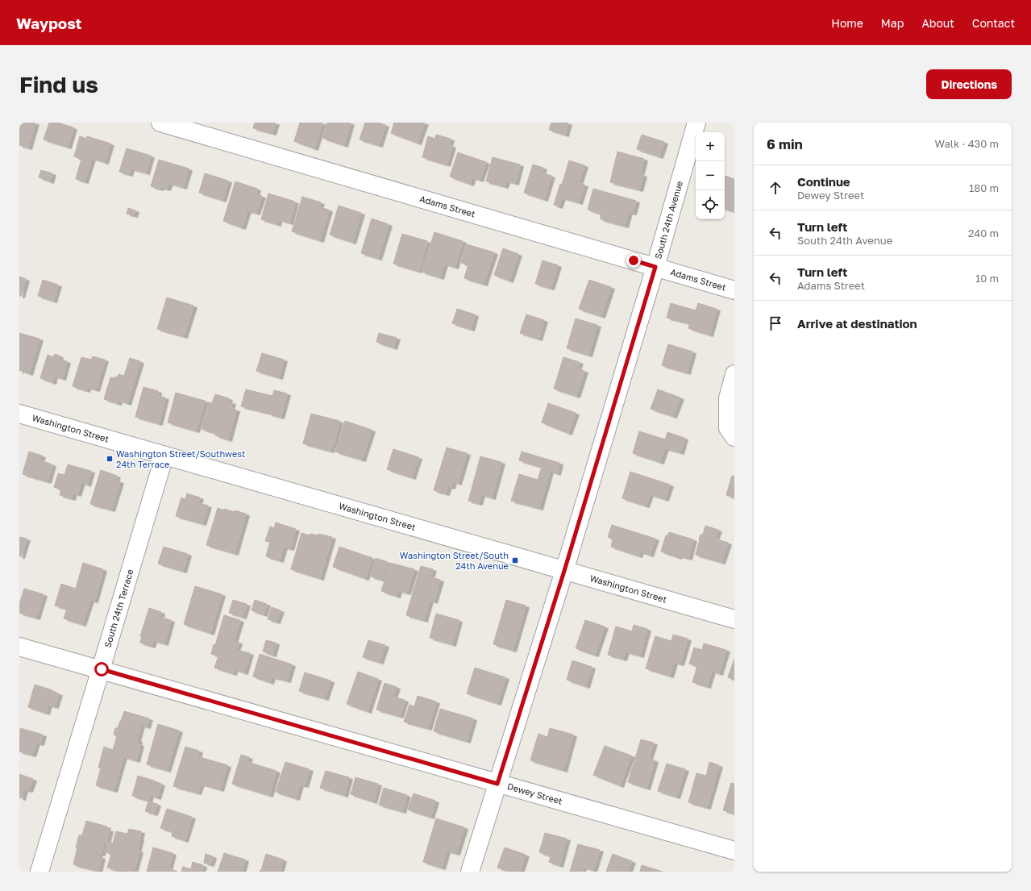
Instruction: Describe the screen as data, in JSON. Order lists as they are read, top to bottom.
{
  "streets": {
    "street": [
      "Adams Street",
      "South 24th Avenue",
      "Washington Street",
      "South 24th Terrace",
      "Dewey Street"
    ]
  },
  "crossings": [
    ["Adams Street", "South 24th Avenue"],
    ["South 24th Avenue", "Washington Street"],
    ["South 24th Avenue", "Dewey Street"],
    ["Washington Street", "South 24th Terrace"],
    ["South 24th Terrace", "Dewey Street"]
  ],
  "places": {
    "transit": ["Washington Street/Southwest 24th Terrace", "Washington Street/South 24th Avenue"]
  },
  "page": {
    "header": "Waypost",
    "nav": [
      "Home",
      "Map",
      "About",
      "Contact"
    ],
    "buttons": "Directions",
    "title": "Find us",
    "heading": ["6 min", "Walk · 430 m"],
    "map_buttons": ["+", "−"],
    "list": [
      ["Continue", "Dewey Street", "180 m"],
      ["Turn left", "South 24th Avenue", "240 m"],
      ["Turn left", "Adams Street", "10 m"],
      "Arrive at destination"
    ]
  }
}
